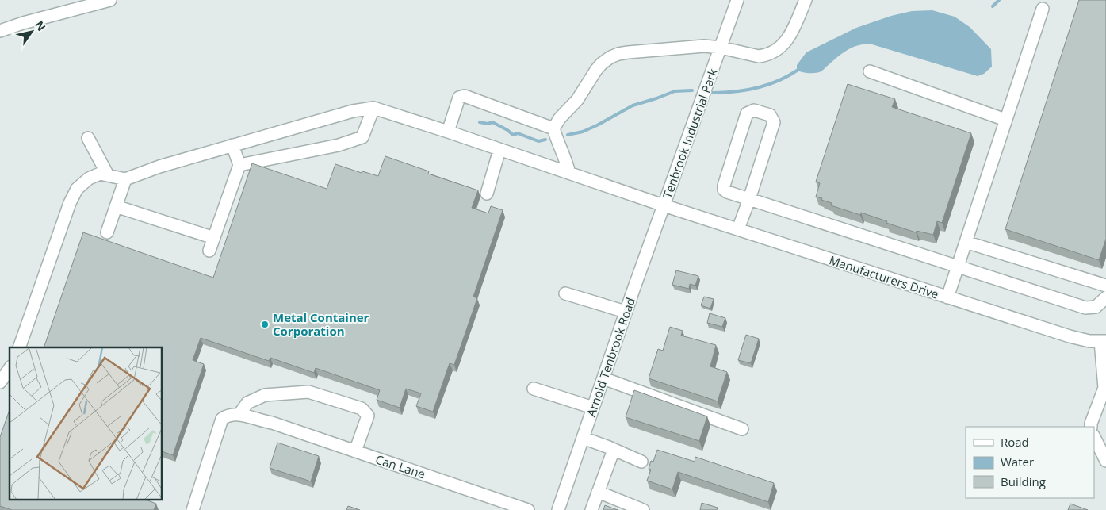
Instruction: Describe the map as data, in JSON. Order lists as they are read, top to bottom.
{
  "streets": {
    "street": [
      "Tenbrook Industrial Park",
      "Manufacturers Drive",
      "Arnold Tenbrook Road",
      "Can Lane"
    ]
  },
  "crossings": [
    ["Tenbrook Industrial Park", "Manufacturers Drive"],
    ["Tenbrook Industrial Park", "Arnold Tenbrook Road"],
    ["Manufacturers Drive", "Arnold Tenbrook Road"]
  ],
  "places": ["Metal Container Corporation"],
  "legend": ["Road", "Water", "Building"],
  "north": "top right"
}
